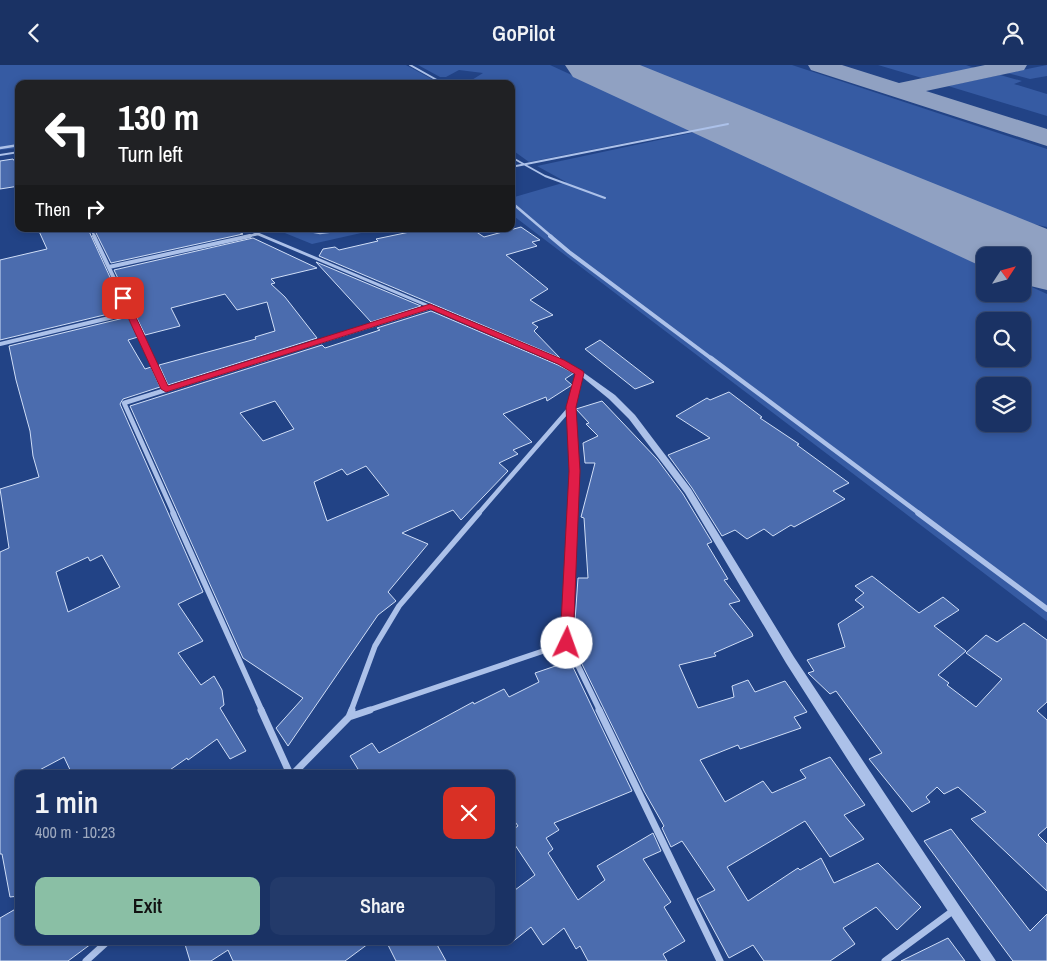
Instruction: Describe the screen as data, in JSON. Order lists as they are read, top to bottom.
{
  "north": "top right",
  "page": {
    "header": "GoPilot",
    "turn": ["130 m", "Turn left"],
    "then": "Then",
    "heading": ["1 min", "400 m · 10:23"],
    "buttons": ["Exit", "Share"]
  }
}
